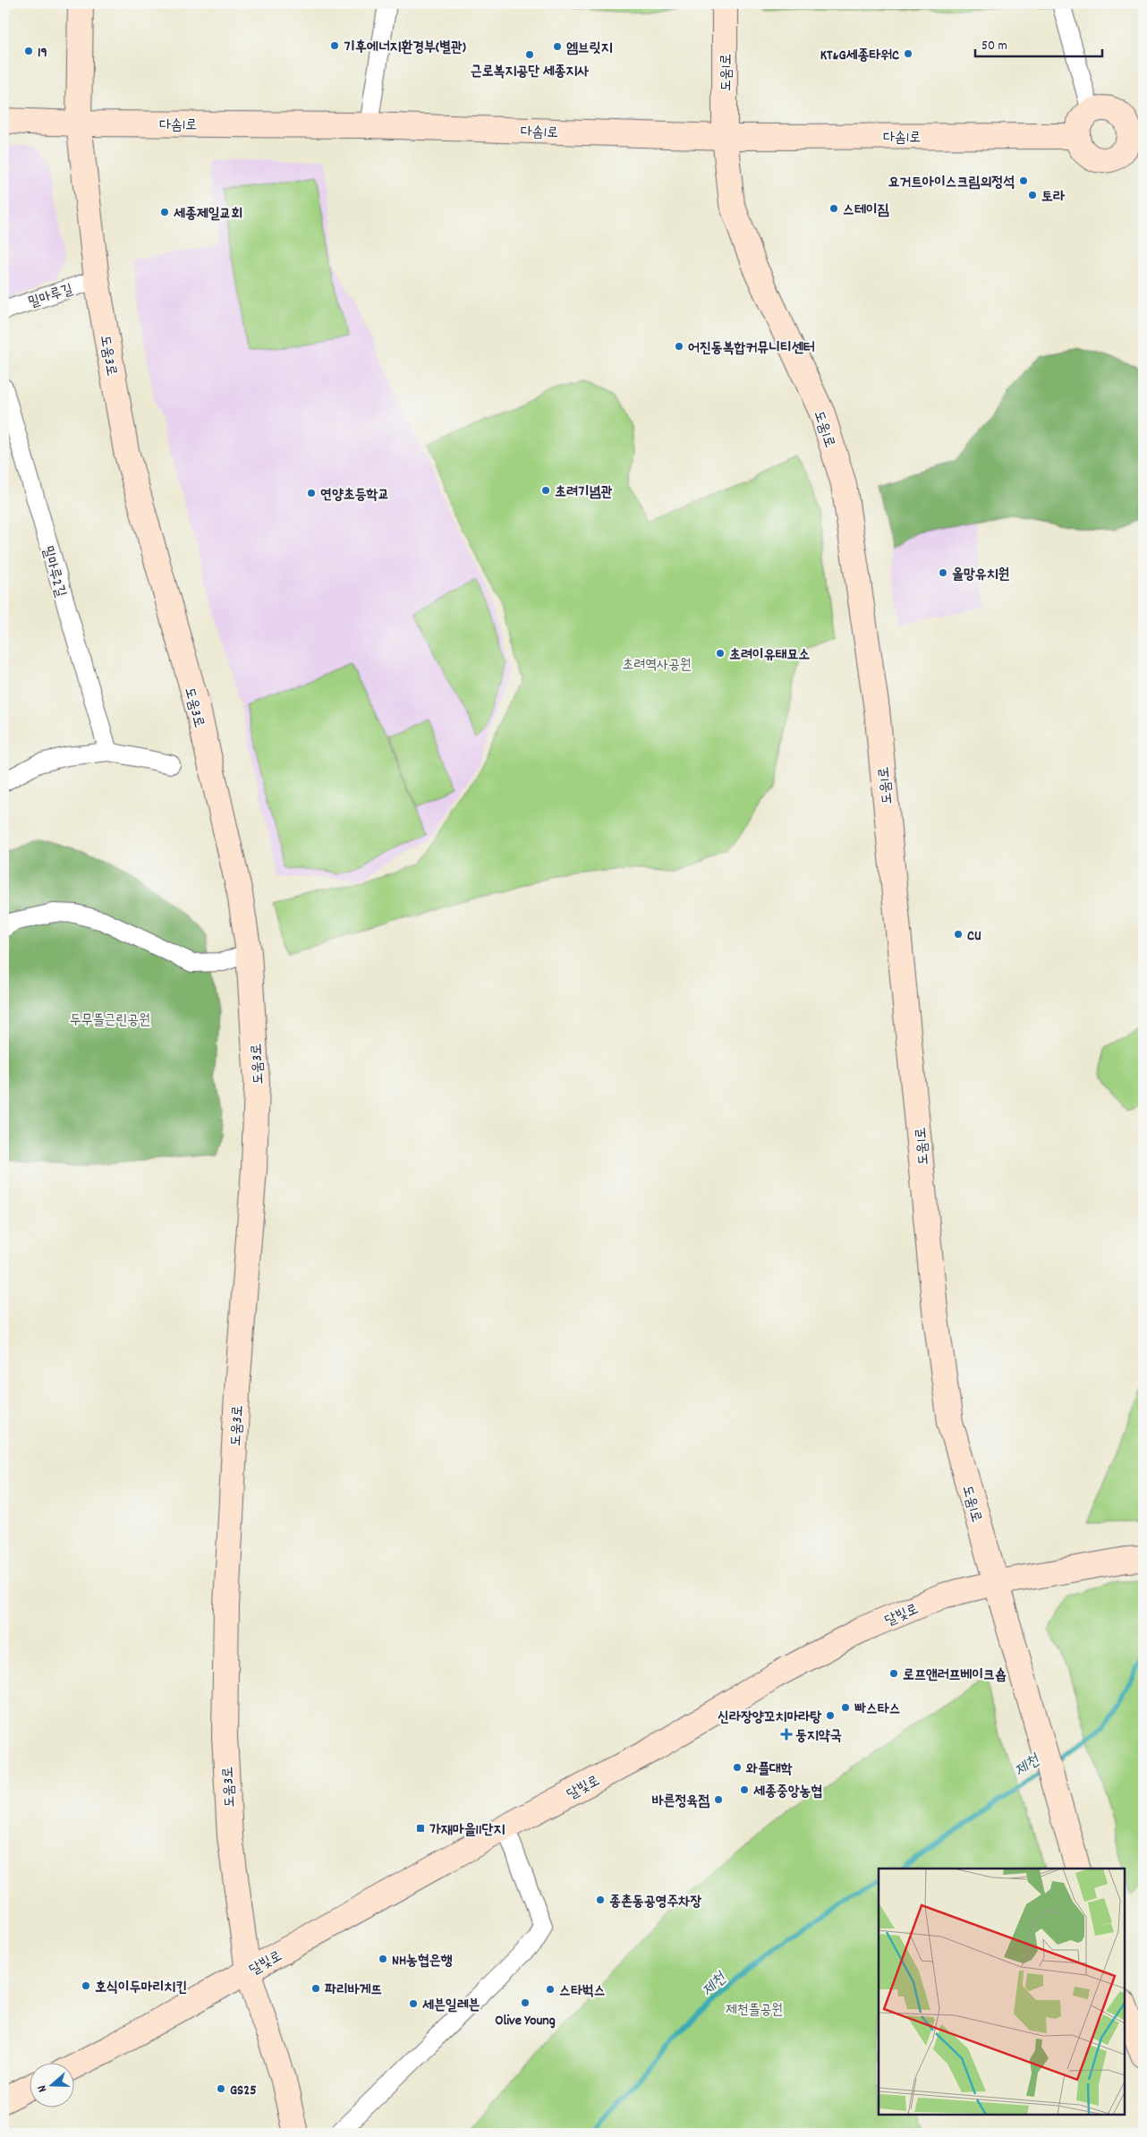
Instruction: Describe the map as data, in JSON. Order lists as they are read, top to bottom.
{
  "streets": {
    "street": [
      "도움1로",
      "다솜1로",
      "밀마루길",
      "도움3로",
      "밀마루2길",
      "달빛로"
    ]
  },
  "crossings": [
    ["도움1로", "다솜1로"],
    ["도움1로", "달빛로"],
    ["다솜1로", "도움3로"],
    ["밀마루길", "도움3로"],
    ["도움3로", "달빛로"]
  ],
  "water": ["제천"],
  "parks": ["초려역사공원", "두무뜰근린공원", "제천뜰공원"],
  "places": {
    "other": [
      "기후에너지환경부(별관)",
      "엠브릿지",
      "19",
      "KT&G세종타워C",
      "근로복지공단 세종지사",
      "요거트아이스크림의정석",
      "토라",
      "스테이짐",
      "세종제일교회",
      "어진동복합커뮤니티센터",
      "초려기념관",
      "연양초등학교",
      "올망유치원",
      "초려이유태묘소",
      "CU",
      "로프앤러프베이크숍",
      "빠스타스",
      "신라장양꼬치마라탕",
      "와플대학",
      "세종중앙농협",
      "바른정육점",
      "종촌동공영주차장",
      "NH농협은행",
      "호식이두마리치킨",
      "파리바게뜨",
      "스타벅스",
      "Olive Young",
      "세븐일레븐",
      "GS25"
    ],
    "health": ["둥지약국"],
    "transit": ["가재마을11단지"]
  },
  "scale_bar": "50 m",
  "north": "left"
}
